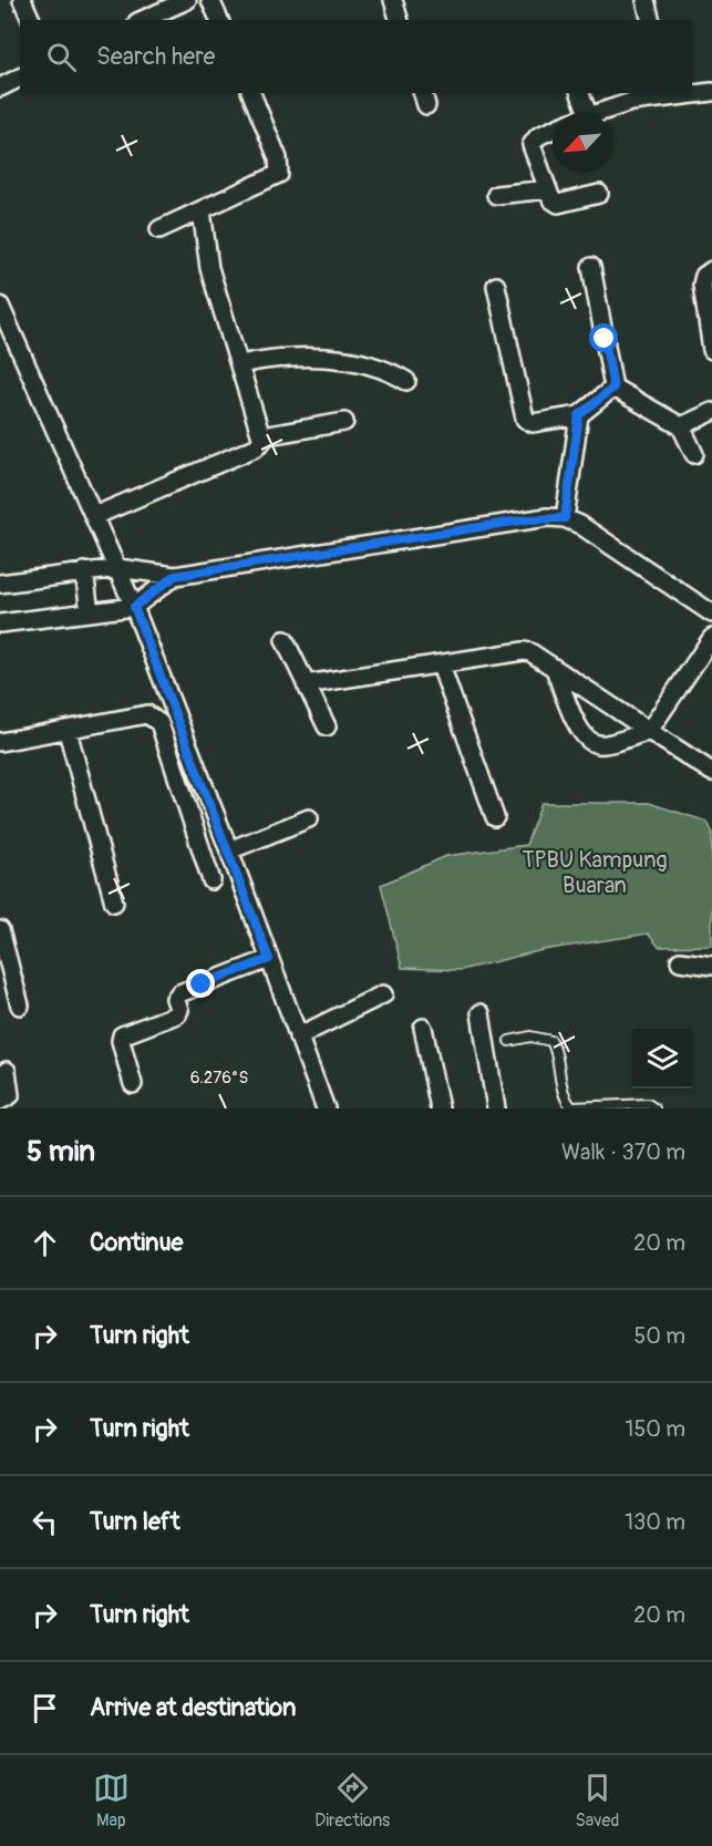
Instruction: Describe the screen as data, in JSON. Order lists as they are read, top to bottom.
{
  "parks": ["TPBU Kampung Buaran"],
  "north": "bottom left",
  "page": {
    "search": "Search here",
    "heading": ["5 min", "Walk · 370 m"],
    "list": [
      ["Continue", "20 m"],
      ["Turn right", "50 m"],
      ["Turn right", "150 m"],
      ["Turn left", "130 m"],
      ["Turn right", "20 m"],
      "Arrive at destination"
    ],
    "nav": ["Map", "Directions", "Saved"]
  },
  "coordinates": ["6.276°S"]
}
